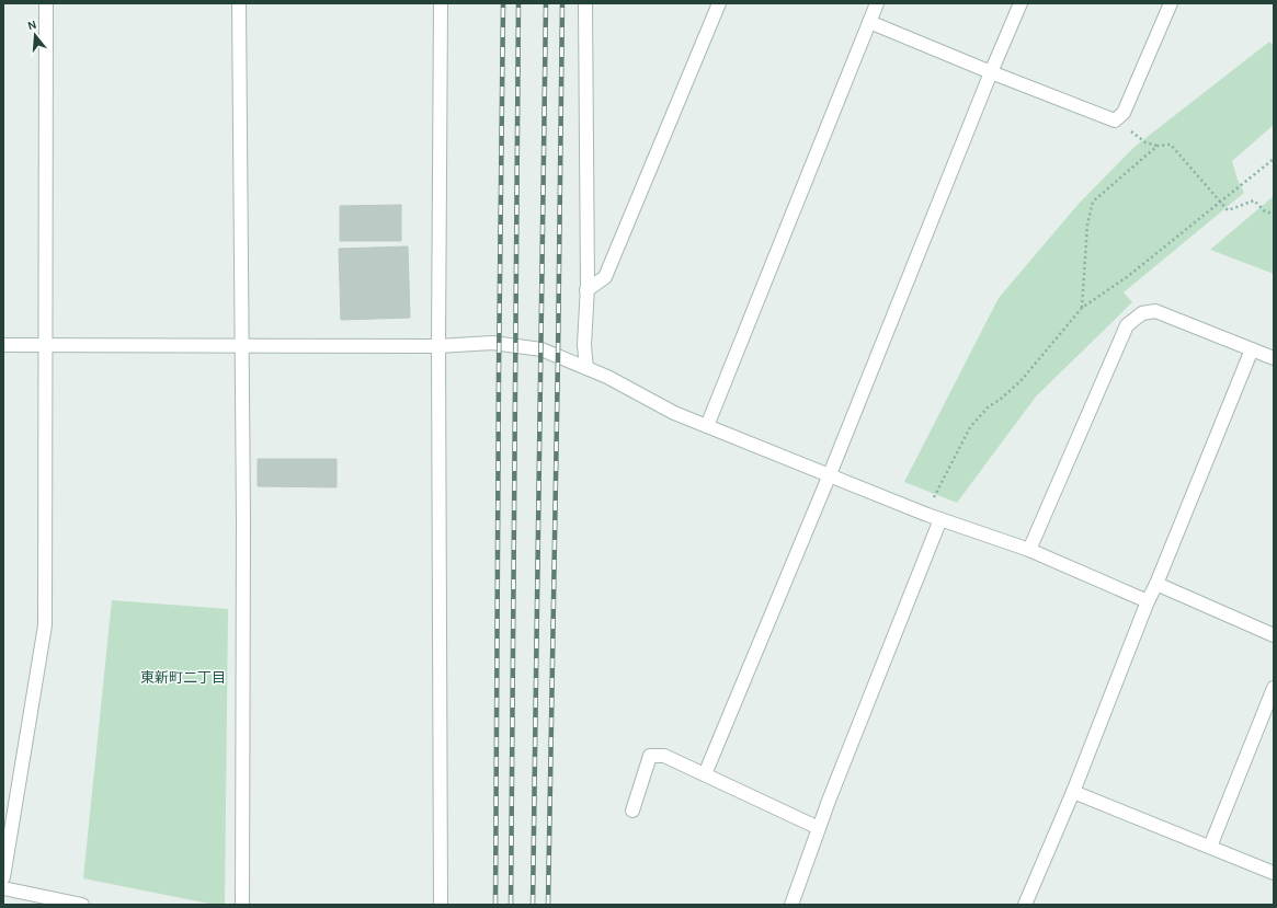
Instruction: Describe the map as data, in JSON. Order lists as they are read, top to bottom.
{
  "districts": ["東新町二丁目"],
  "north": "top"
}
